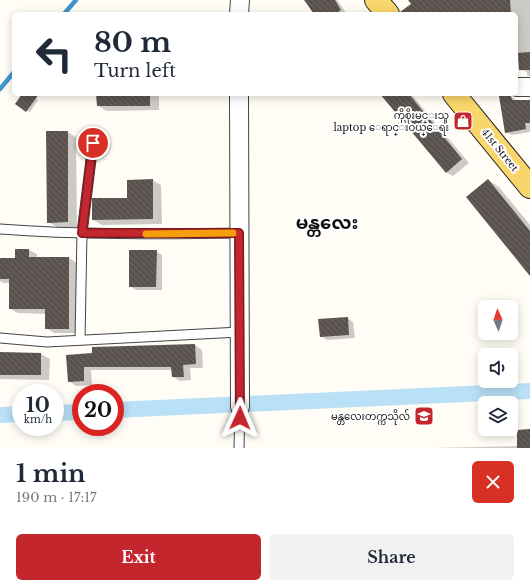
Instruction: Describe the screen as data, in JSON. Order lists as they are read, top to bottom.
{
  "streets": {
    "main road": ["41st Street"]
  },
  "districts": ["မန္တလေး"],
  "places": {
    "shop": ["ကိုစိုးမင္းသူ laptop ေရာင္းဝယ္ေရး"],
    "school or university": ["မန္တလေးတက္ကသိုလ်"]
  },
  "north": "top",
  "page": {
    "turn": ["80 m", "Turn left"],
    "speed": "10 km/h",
    "limit": "20",
    "heading": ["1 min", "190 m · 17:17"],
    "buttons": ["Exit", "Share"]
  }
}
